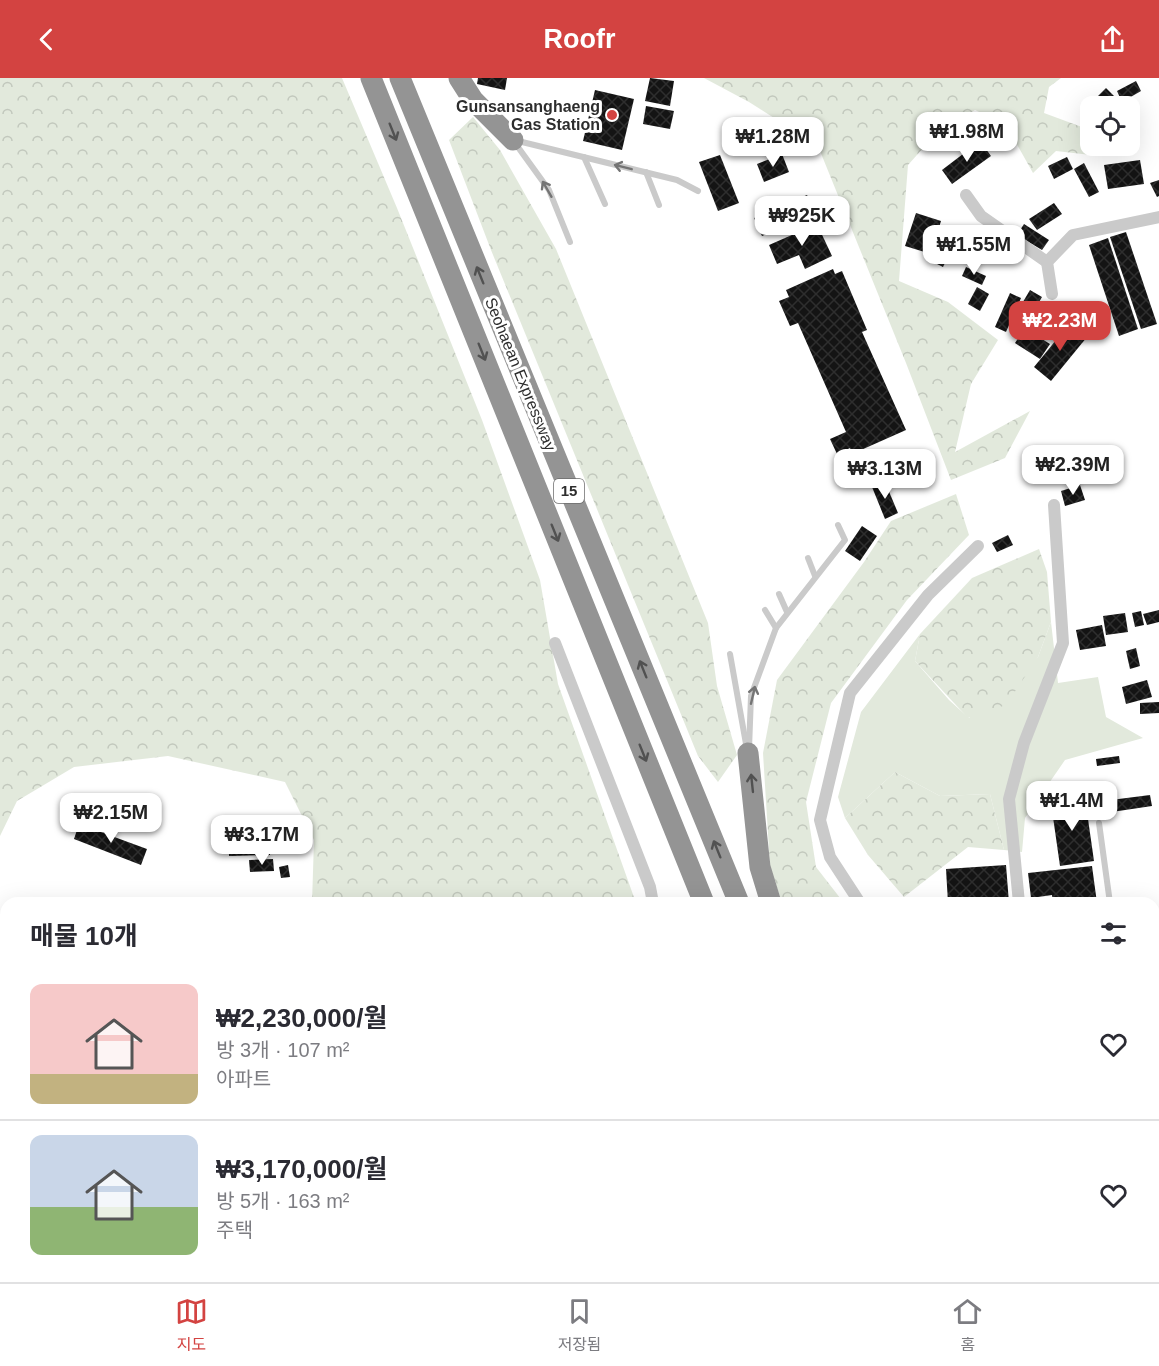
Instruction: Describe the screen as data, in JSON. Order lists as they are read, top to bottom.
{
  "streets": {
    "highway": ["Seohaean Expressway", "15"]
  },
  "places": ["Gunsansanghaeng Gas Station"],
  "page": {
    "header": "Roofr",
    "price": [
      "₩1.98M",
      "₩1.28M",
      "₩925K",
      "₩1.55M",
      "₩2.23M",
      "₩2.39M",
      "₩3.13M",
      "₩1.4M",
      "₩2.15M",
      "₩3.17M"
    ],
    "heading": "매물 10개",
    "list": [
      {
        "name": "₩2,230,000/월",
        "note": "방 3개 · 107 m² · 아파트"
      },
      {
        "name": "₩3,170,000/월",
        "note": "방 5개 · 163 m² · 주택"
      }
    ],
    "tabs": ["지도", "저장됨", "홈"]
  }
}
